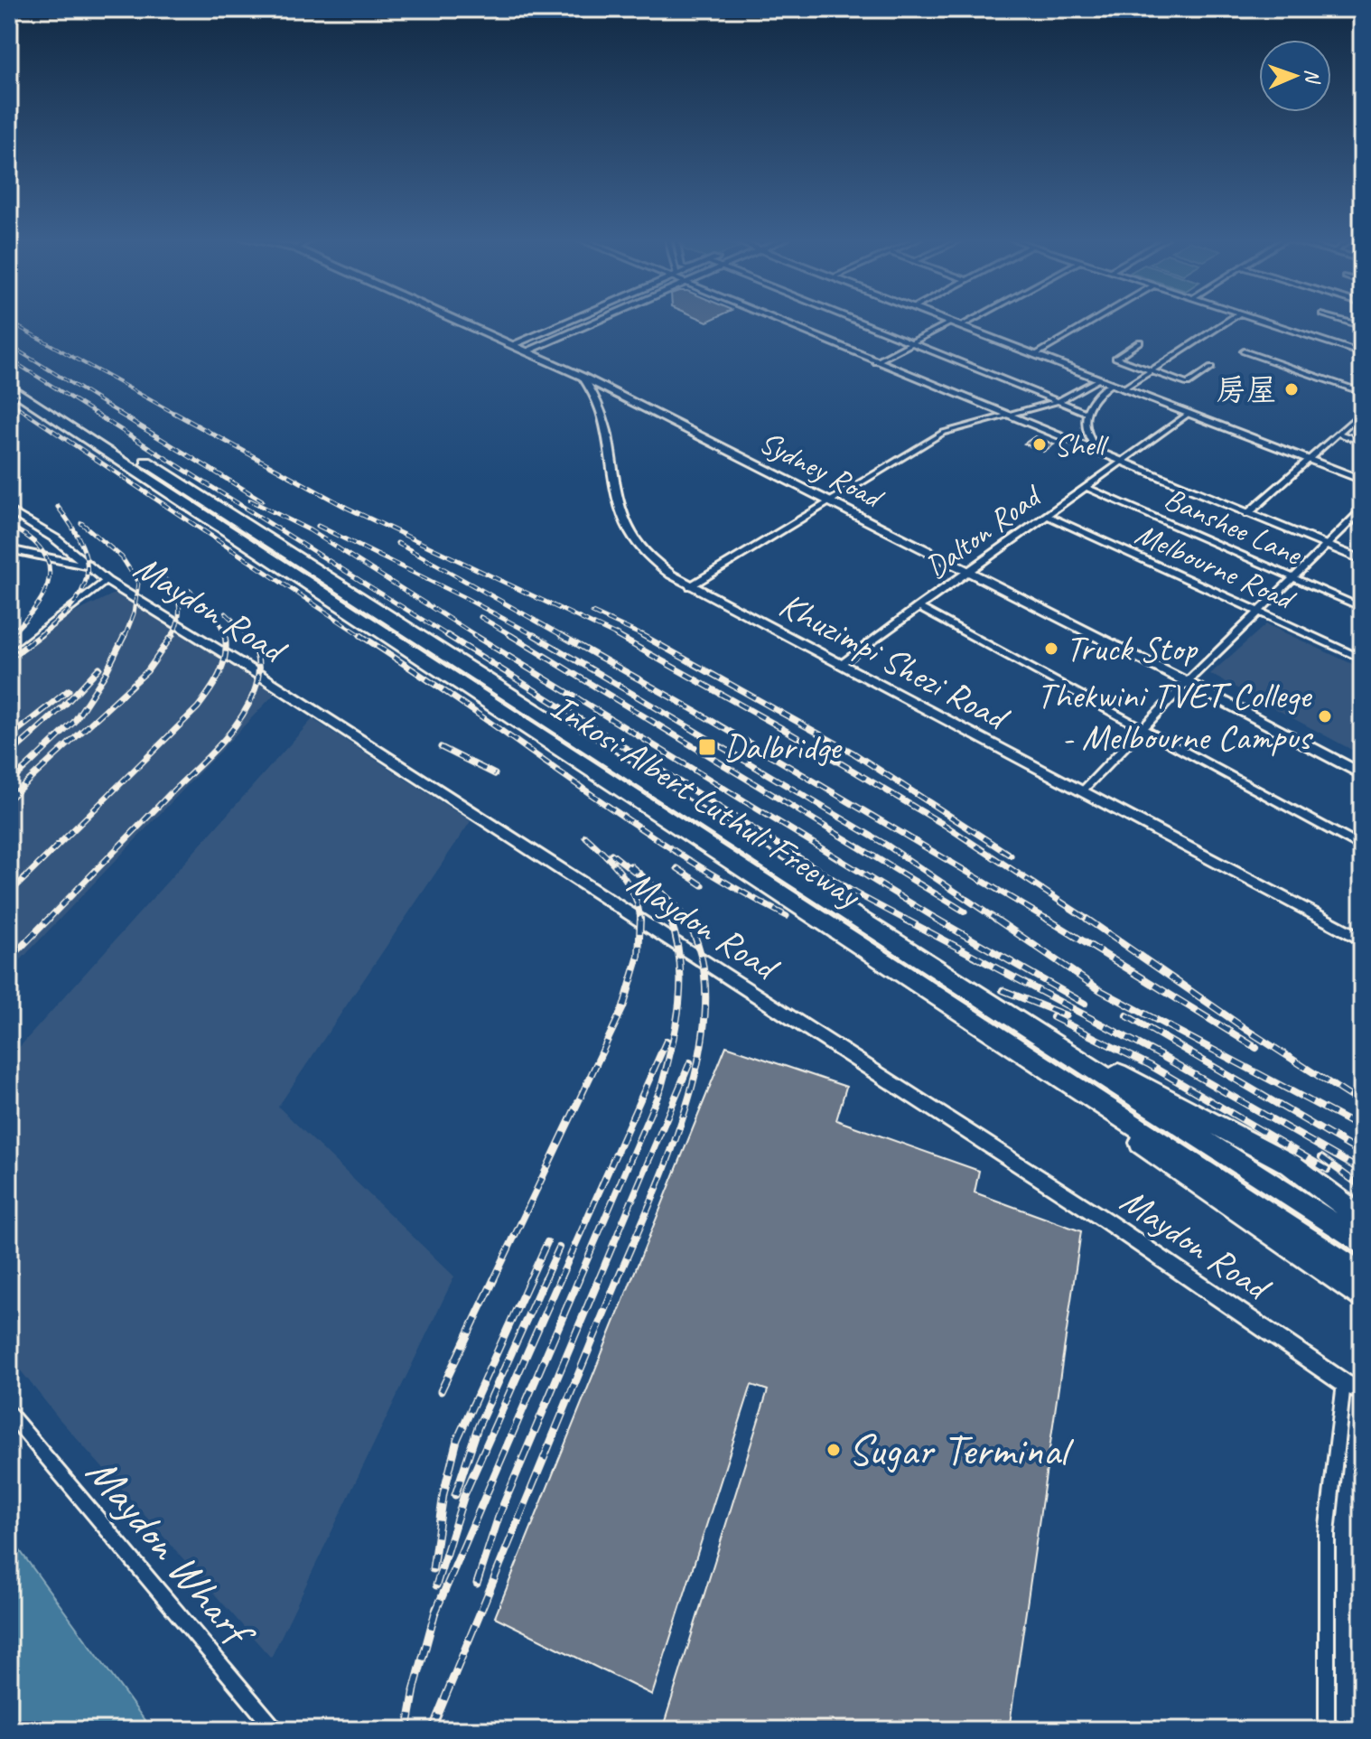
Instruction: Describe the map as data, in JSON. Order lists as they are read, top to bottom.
{
  "streets": {
    "highway": ["Inkosi Albert Luthuli Freeway"],
    "street": [
      "Sydney Road",
      "Banshee Lane",
      "Dalton Road",
      "Melbourne Road",
      "Maydon Road",
      "Khuzimpi Shezi Road",
      "Maydon Wharf"
    ]
  },
  "crossings": [
    ["Sydney Road", "Dalton Road"],
    ["Sydney Road", "Khuzimpi Shezi Road"],
    ["Banshee Lane", "Dalton Road"],
    ["Dalton Road", "Melbourne Road"],
    ["Dalton Road", "Khuzimpi Shezi Road"]
  ],
  "places": {
    "other": [
      "房屋",
      "Shell",
      "Truck Stop",
      "Thekwini TVET College - Melbourne Campus",
      "Sugar Terminal"
    ],
    "transit": ["Dalbridge"]
  },
  "north": "right"
}
